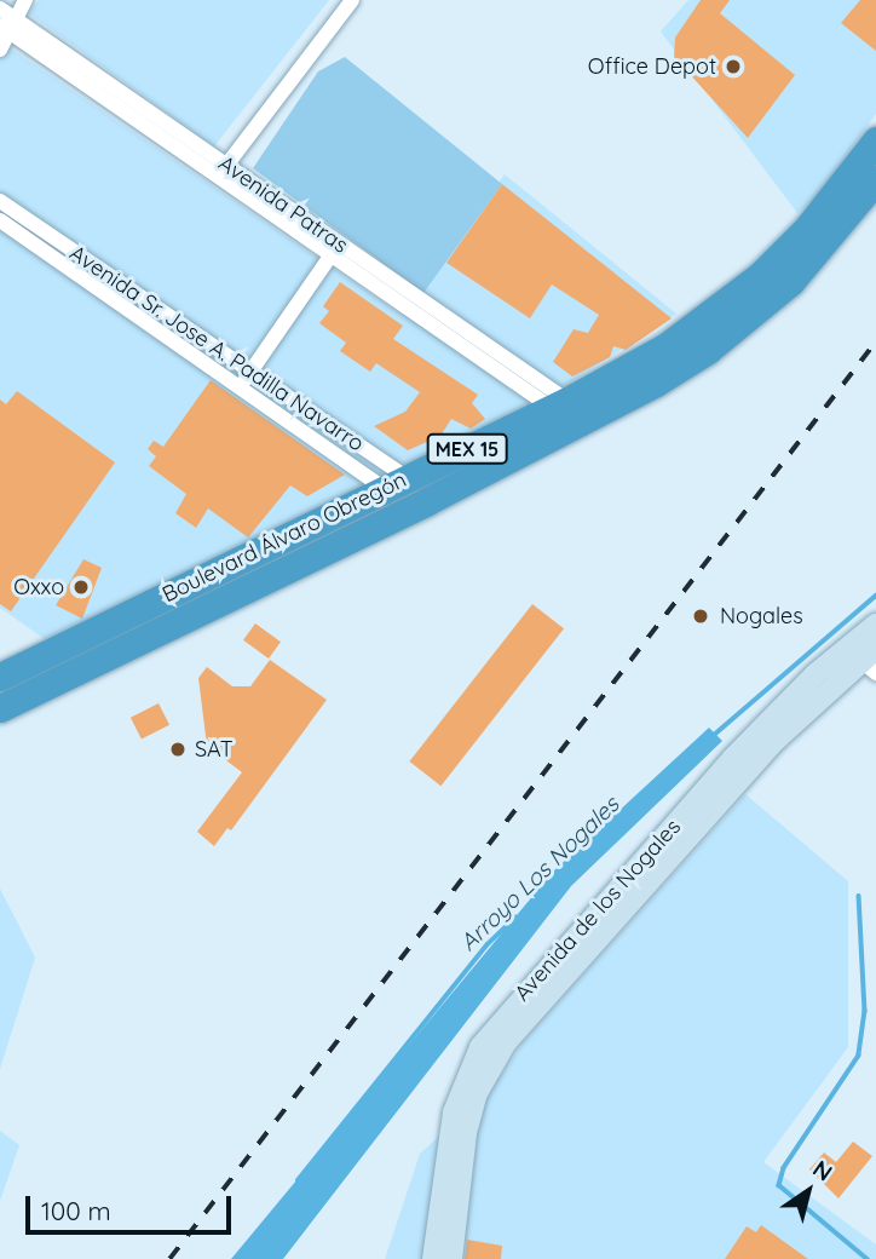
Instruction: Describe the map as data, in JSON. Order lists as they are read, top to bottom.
{
  "streets": {
    "highway": ["MEX 15", "Boulevard Álvaro Obregón"],
    "main road": ["Avenida de los Nogales"],
    "street": ["Avenida Patras", "Avenida Sr. Jose A. Padilla Navarro"]
  },
  "crossings": [
    ["Avenida Patras", "Boulevard Álvaro Obregón"],
    ["Avenida Sr. Jose A. Padilla Navarro", "Boulevard Álvaro Obregón"]
  ],
  "water": ["Arroyo Los Nogales"],
  "places": [
    "Office Depot",
    "Oxxo",
    "Nogales",
    "SAT"
  ],
  "scale_bar": "100 m",
  "north": "top right"
}
